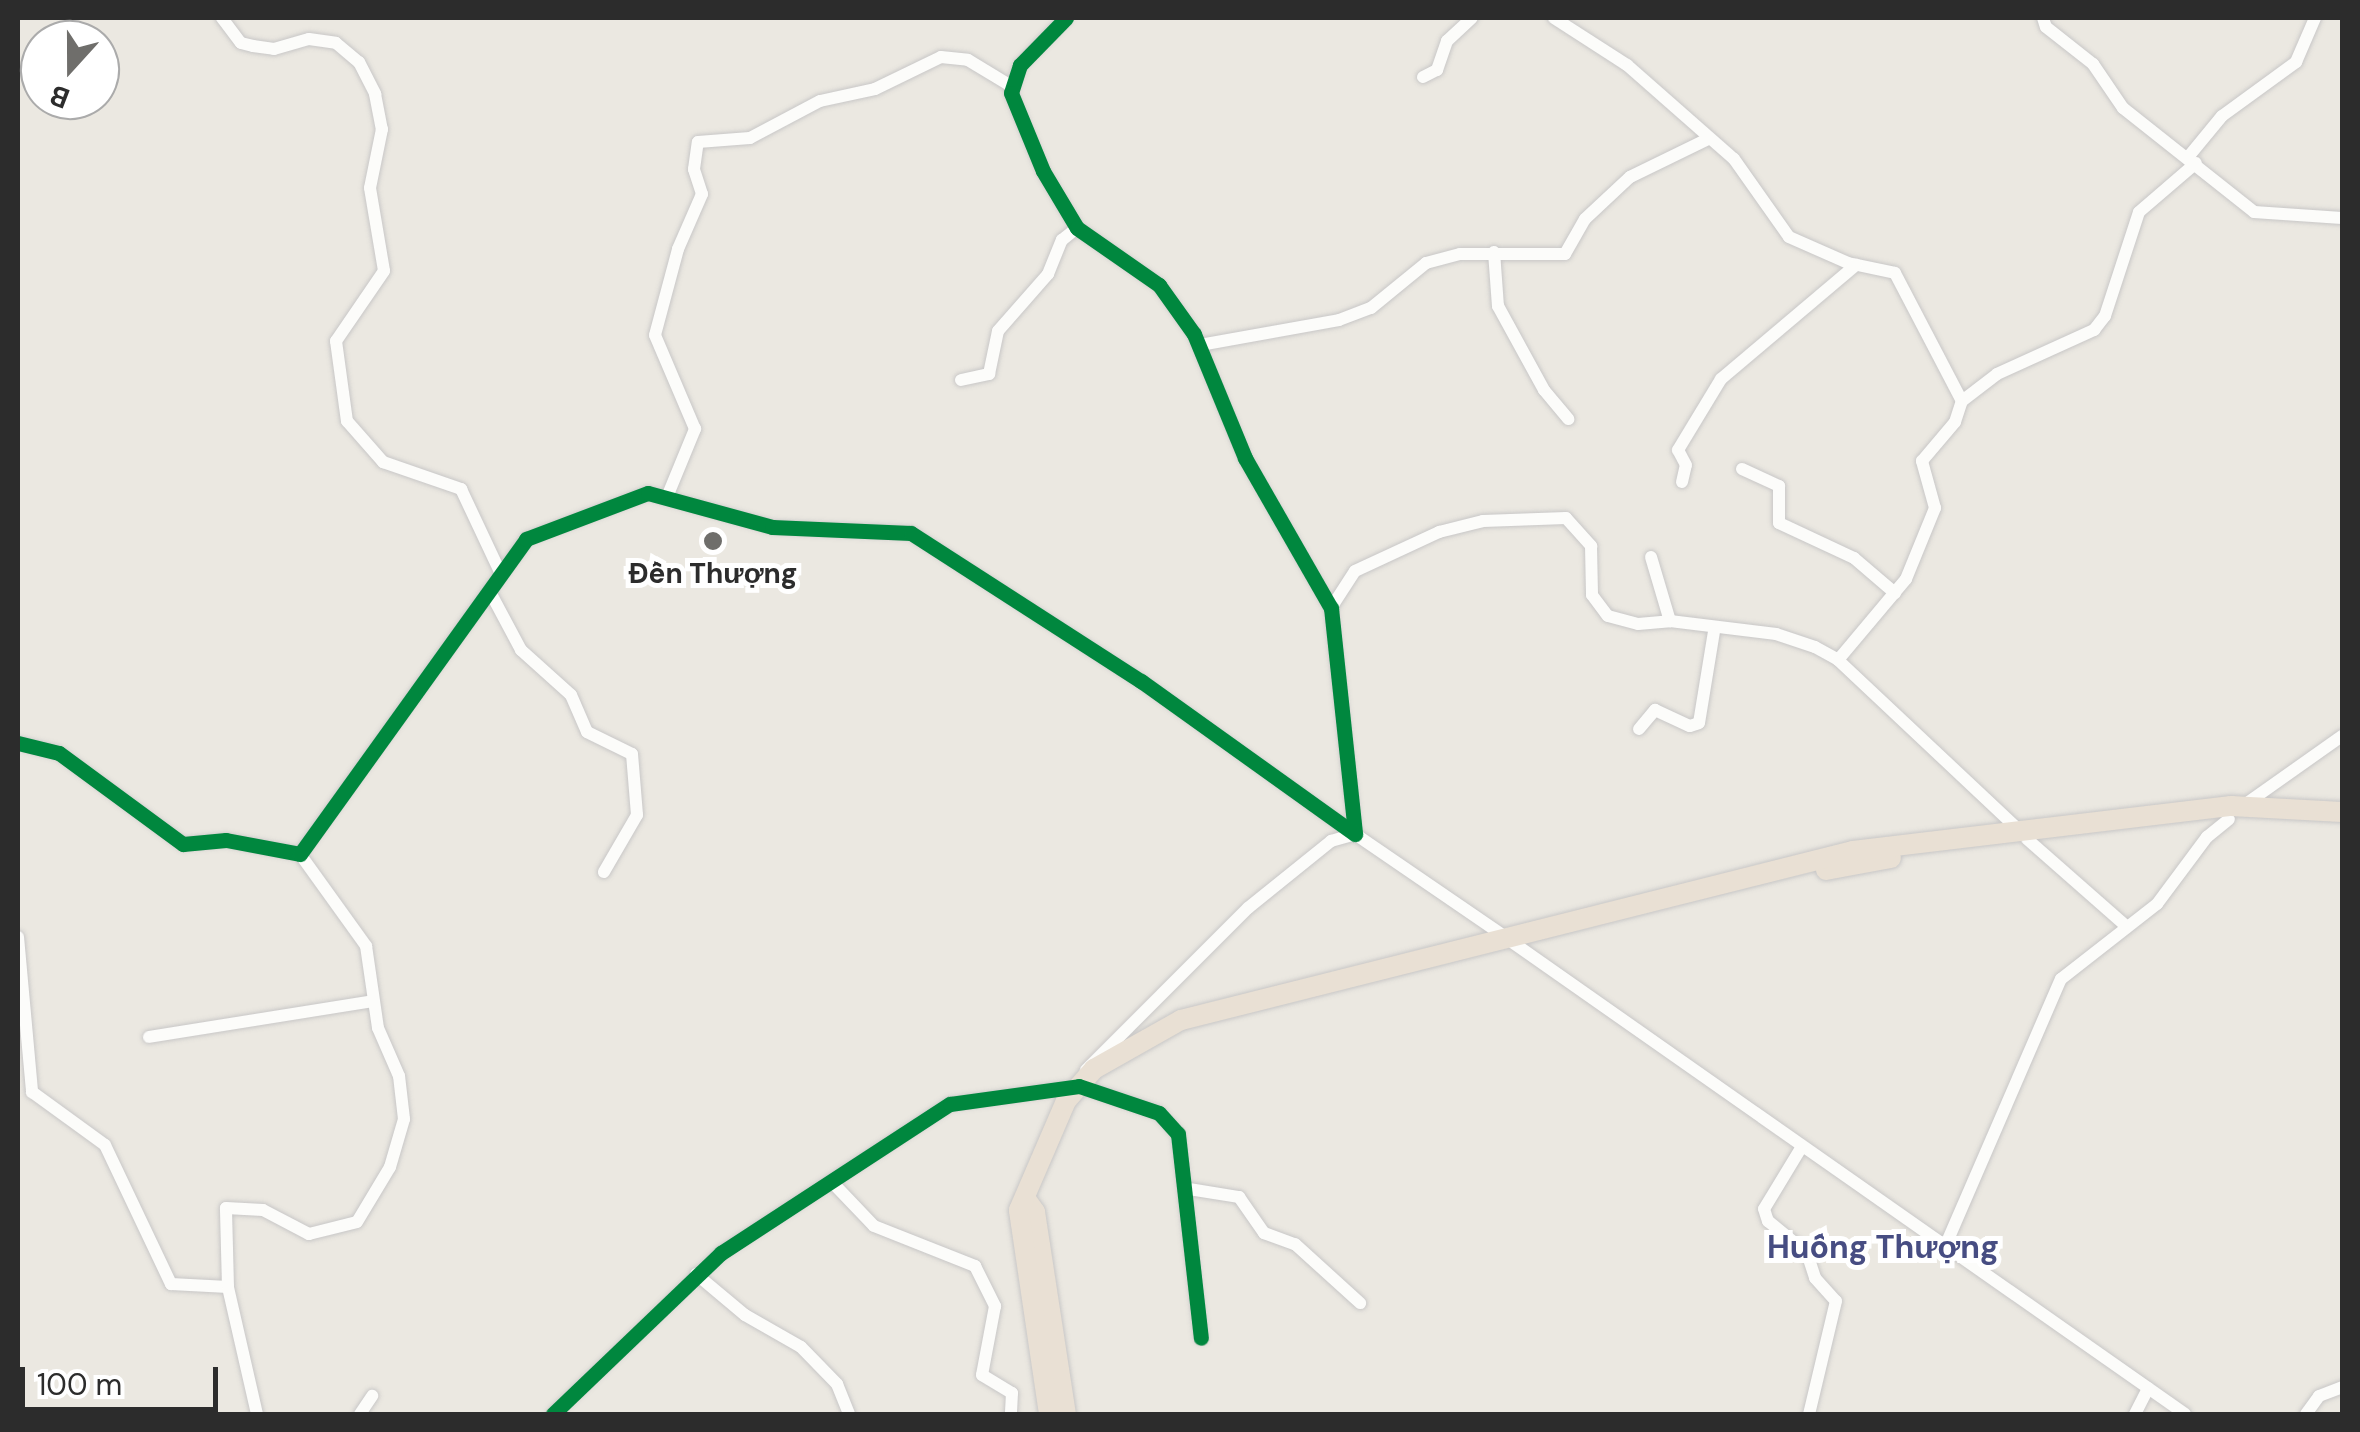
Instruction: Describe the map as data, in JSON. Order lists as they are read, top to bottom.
{
  "districts": ["Huống Thượng"],
  "places": ["Đền Thượng"],
  "scale_bar": "100 m",
  "north": "bottom"
}
